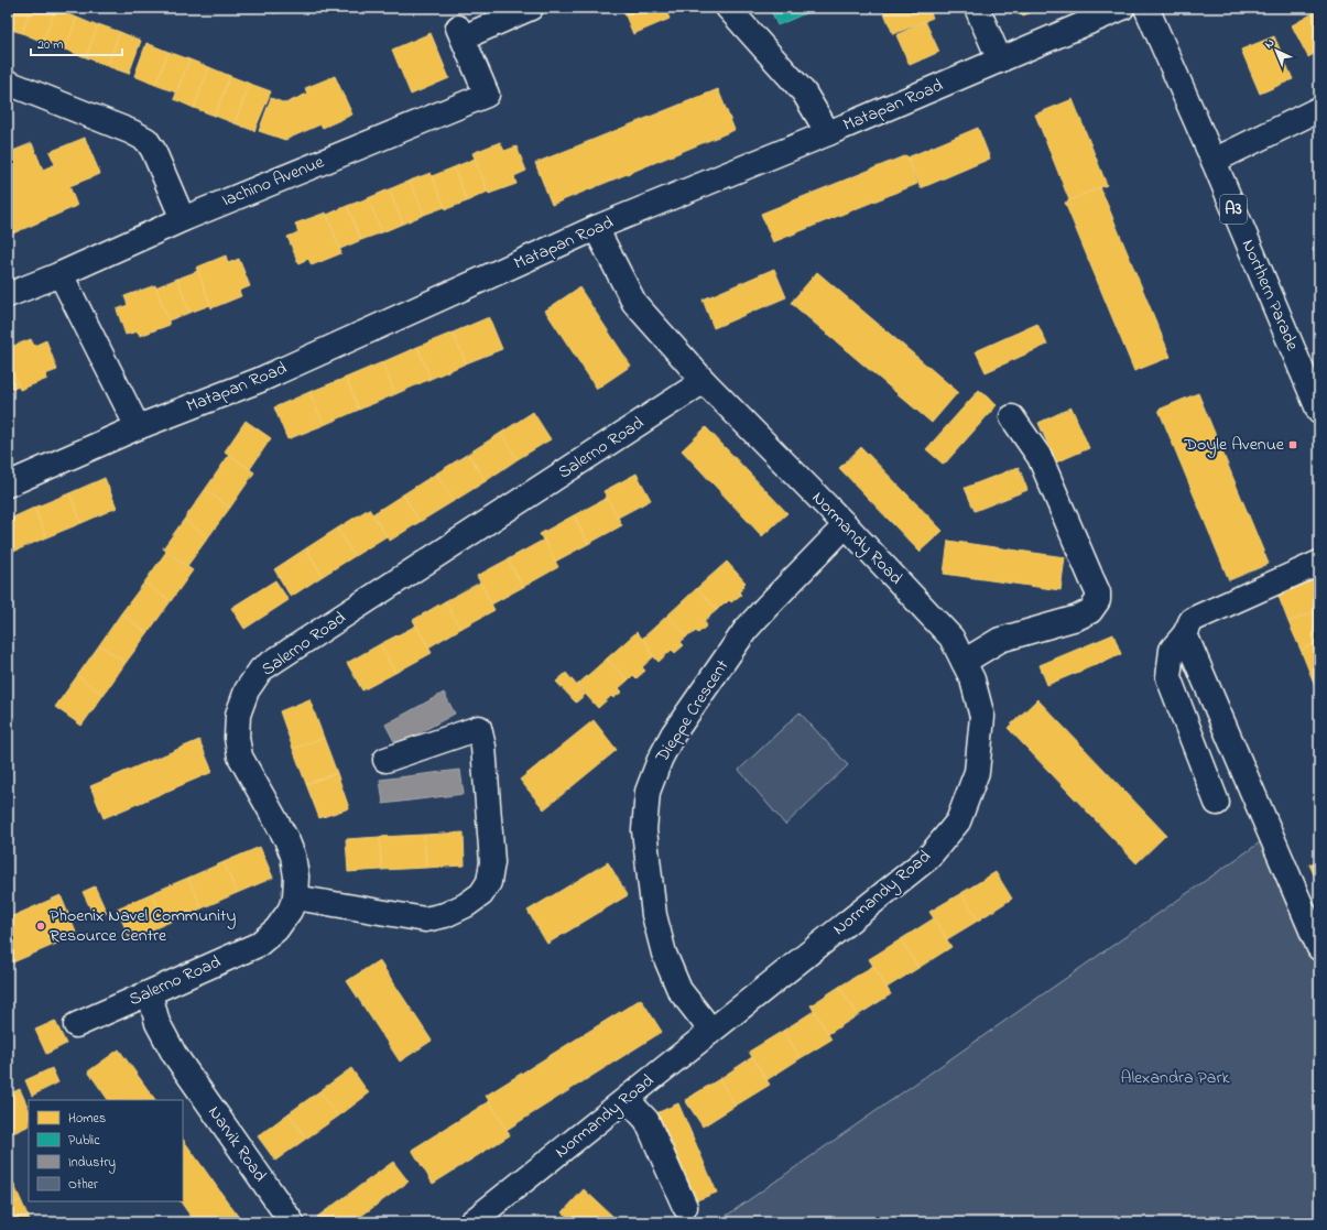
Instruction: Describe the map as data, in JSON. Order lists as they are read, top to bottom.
{
  "streets": {
    "street": [
      "Matapan Road",
      "Iachino Avenue",
      "A3",
      "Northern Parade",
      "Salerno Road",
      "Normandy Road",
      "Dieppe Crescent",
      "Narvik Road"
    ]
  },
  "crossings": [
    ["Matapan Road", "Normandy Road"],
    ["Salerno Road", "Normandy Road"],
    ["Salerno Road", "Narvik Road"],
    ["Normandy Road", "Dieppe Crescent"]
  ],
  "parks": ["Alexandra Park"],
  "places": {
    "transit": ["Doyle Avenue"],
    "other": ["Phoenix Navel Community Resource Centre"]
  },
  "legend": [
    "Homes",
    "Public",
    "Industry",
    "Other"
  ],
  "scale_bar": "20 m",
  "north": "top left"
}
